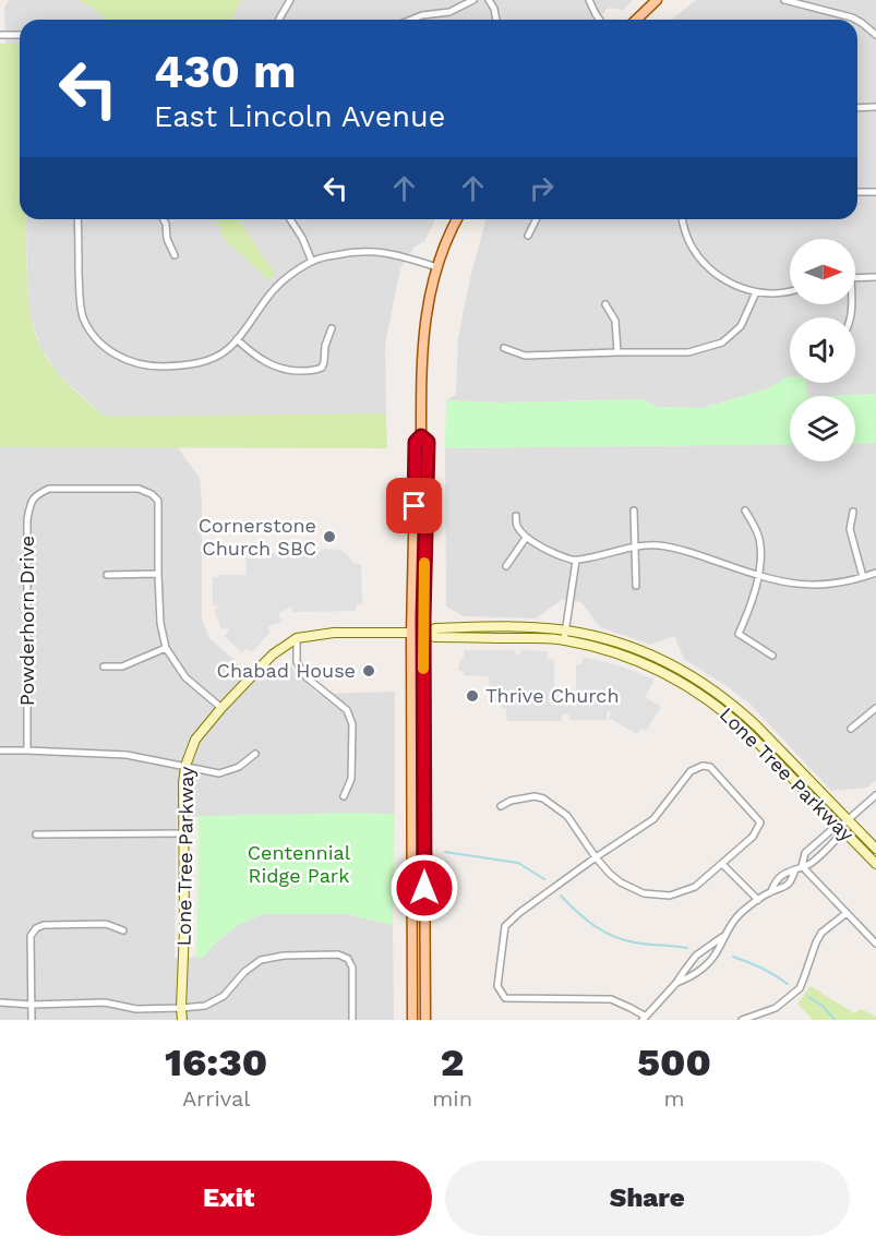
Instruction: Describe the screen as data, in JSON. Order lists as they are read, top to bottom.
{
  "streets": {
    "street": ["Powderhorn Drive", "Lone Tree Parkway"]
  },
  "parks": ["Centennial Ridge Park"],
  "places": ["Cornerstone Church SBC", "Chabad House", "Thrive Church"],
  "north": "right",
  "page": {
    "turn": ["430 m", "East Lincoln Avenue"],
    "eta": [
      "16:30",
      "Arrival",
      "2",
      "min",
      "500",
      "m"
    ],
    "buttons": ["Exit", "Share"]
  }
}
